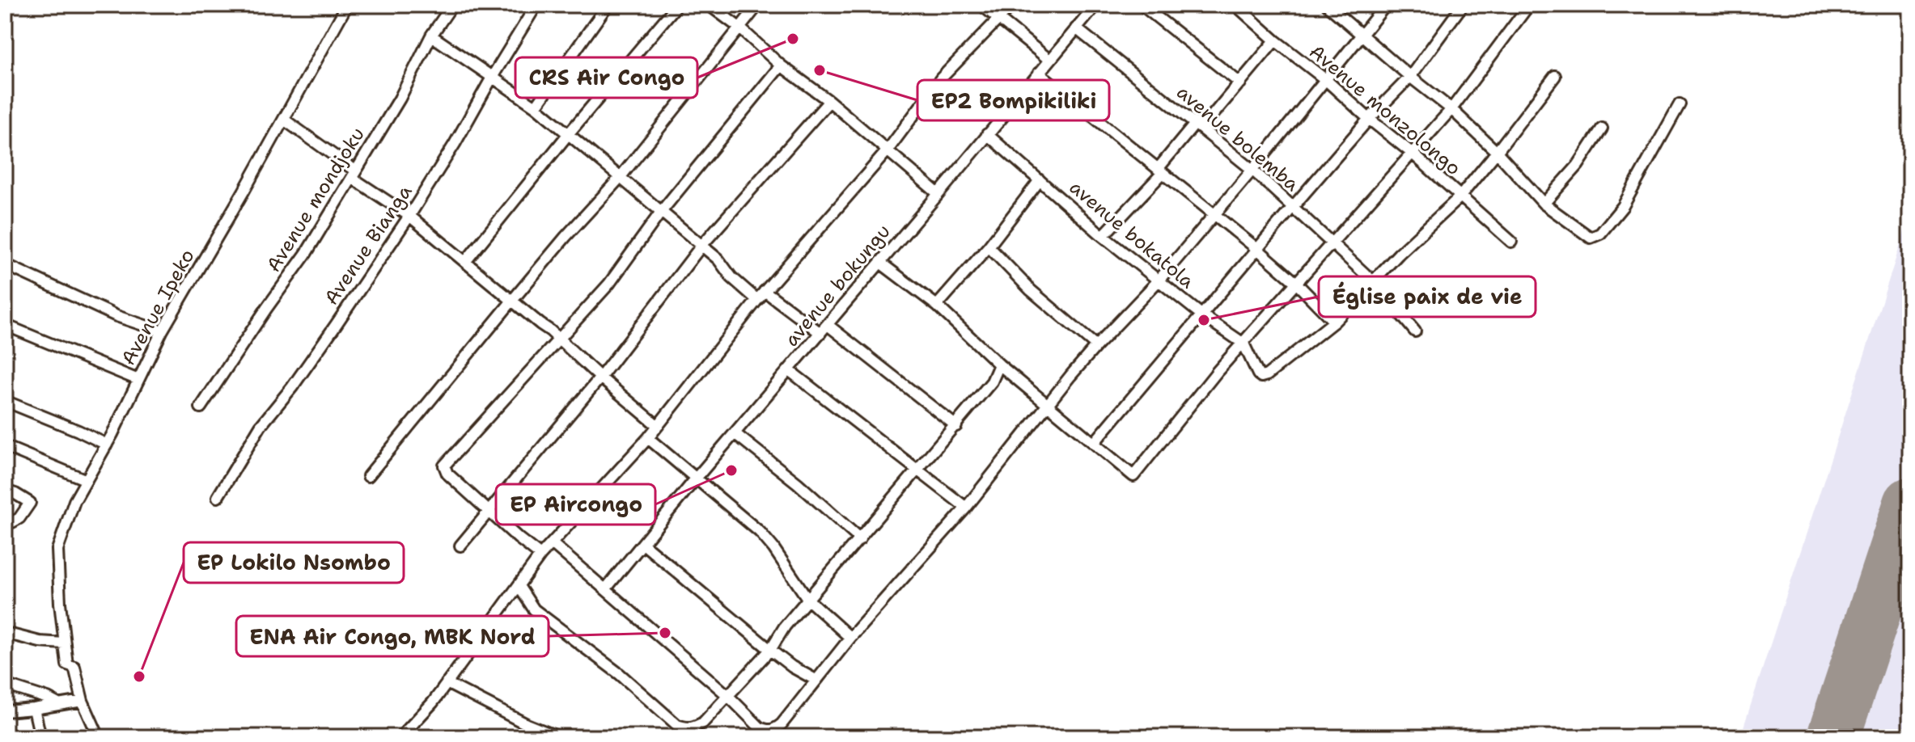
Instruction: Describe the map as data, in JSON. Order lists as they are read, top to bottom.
{
  "streets": {
    "street": [
      "Avenue monzolongo",
      "avenue bolemba",
      "Avenue mondjoku",
      "avenue bokatola",
      "Avenue Bianga",
      "avenue bokungu",
      "Avenue Ipeko"
    ]
  },
  "crossings": [
    ["avenue bolemba", "avenue bokungu"],
    ["avenue bokatola", "avenue bokungu"]
  ],
  "places": [
    "CRS Air Congo",
    "EP2 Bompikiliki",
    "Église paix de vie",
    "EP Aircongo",
    "ENA Air Congo, MBK Nord",
    "EP Lokilo Nsombo"
  ]
}
